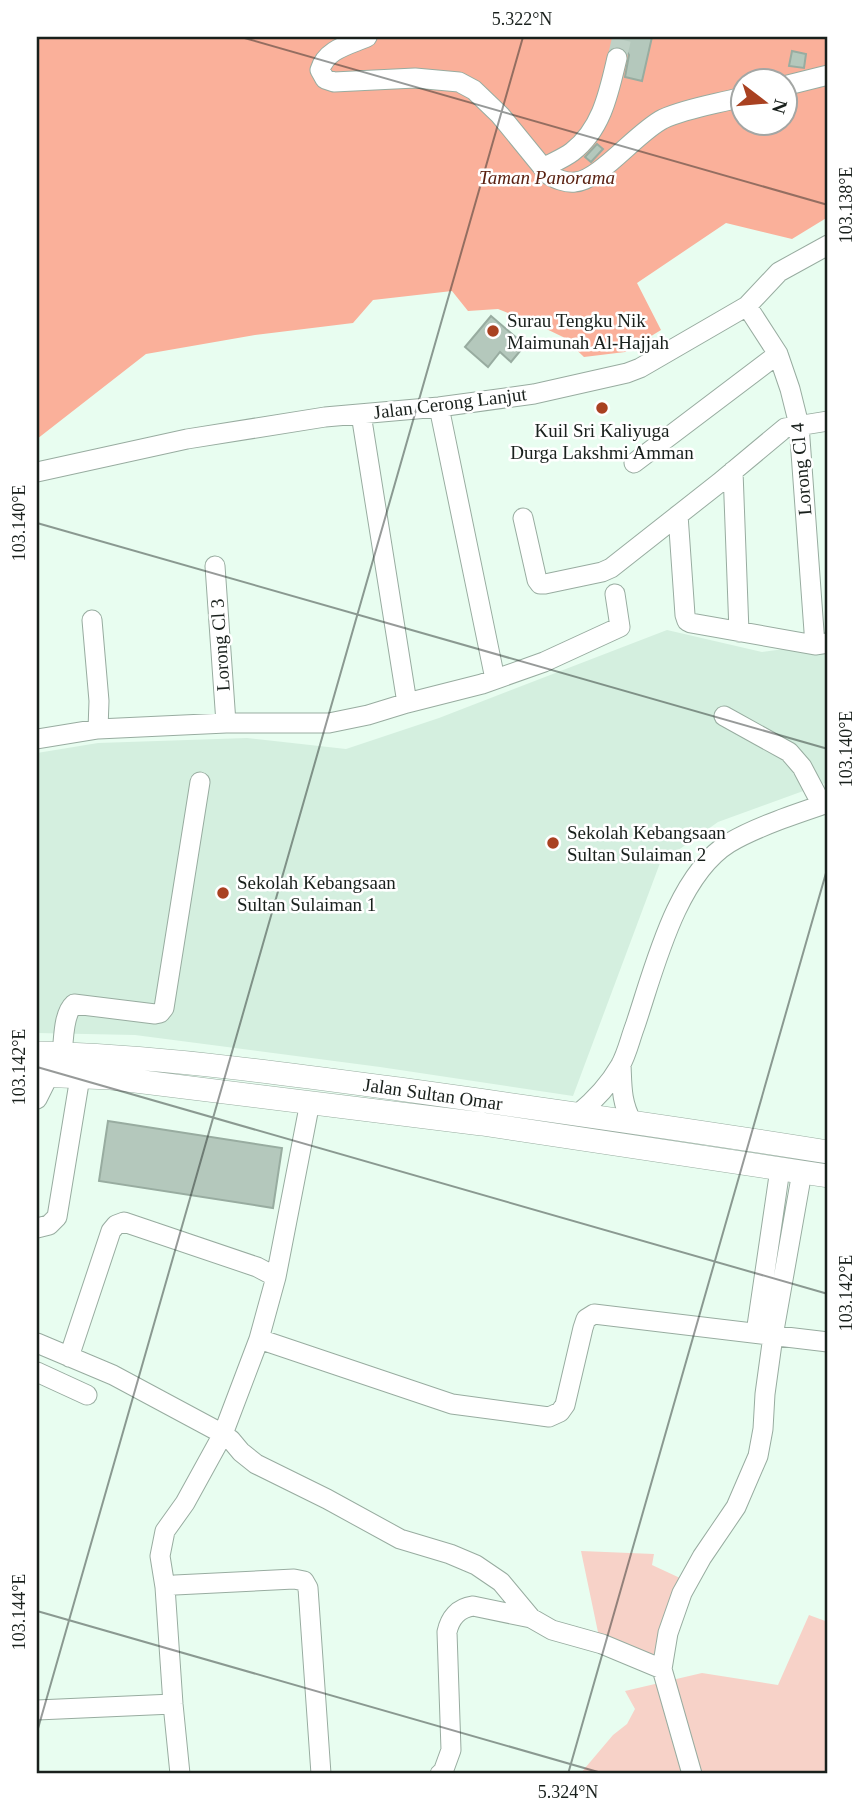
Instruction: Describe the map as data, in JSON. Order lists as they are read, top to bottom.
{
  "streets": {
    "main road": ["Jalan Sultan Omar"],
    "street": ["Jalan Cerong Lanjut", "Lorong Cl 4", "Lorong Cl 3"]
  },
  "crossings": [
    ["Jalan Cerong Lanjut", "Lorong Cl 4"]
  ],
  "parks": ["Taman Panorama"],
  "places": [
    "Surau Tengku Nik Maimunah Al-Hajjah",
    "Kuil Sri Kaliyuga Durga Lakshmi Amman",
    "Sekolah Kebangsaan Sultan Sulaiman 2",
    "Sekolah Kebangsaan Sultan Sulaiman 1"
  ],
  "north": "right",
  "coordinates": [
    "5.322°N",
    "103.138°E",
    "103.140°E",
    "103.142°E",
    "103.144°E",
    "5.324°N"
  ]
}
